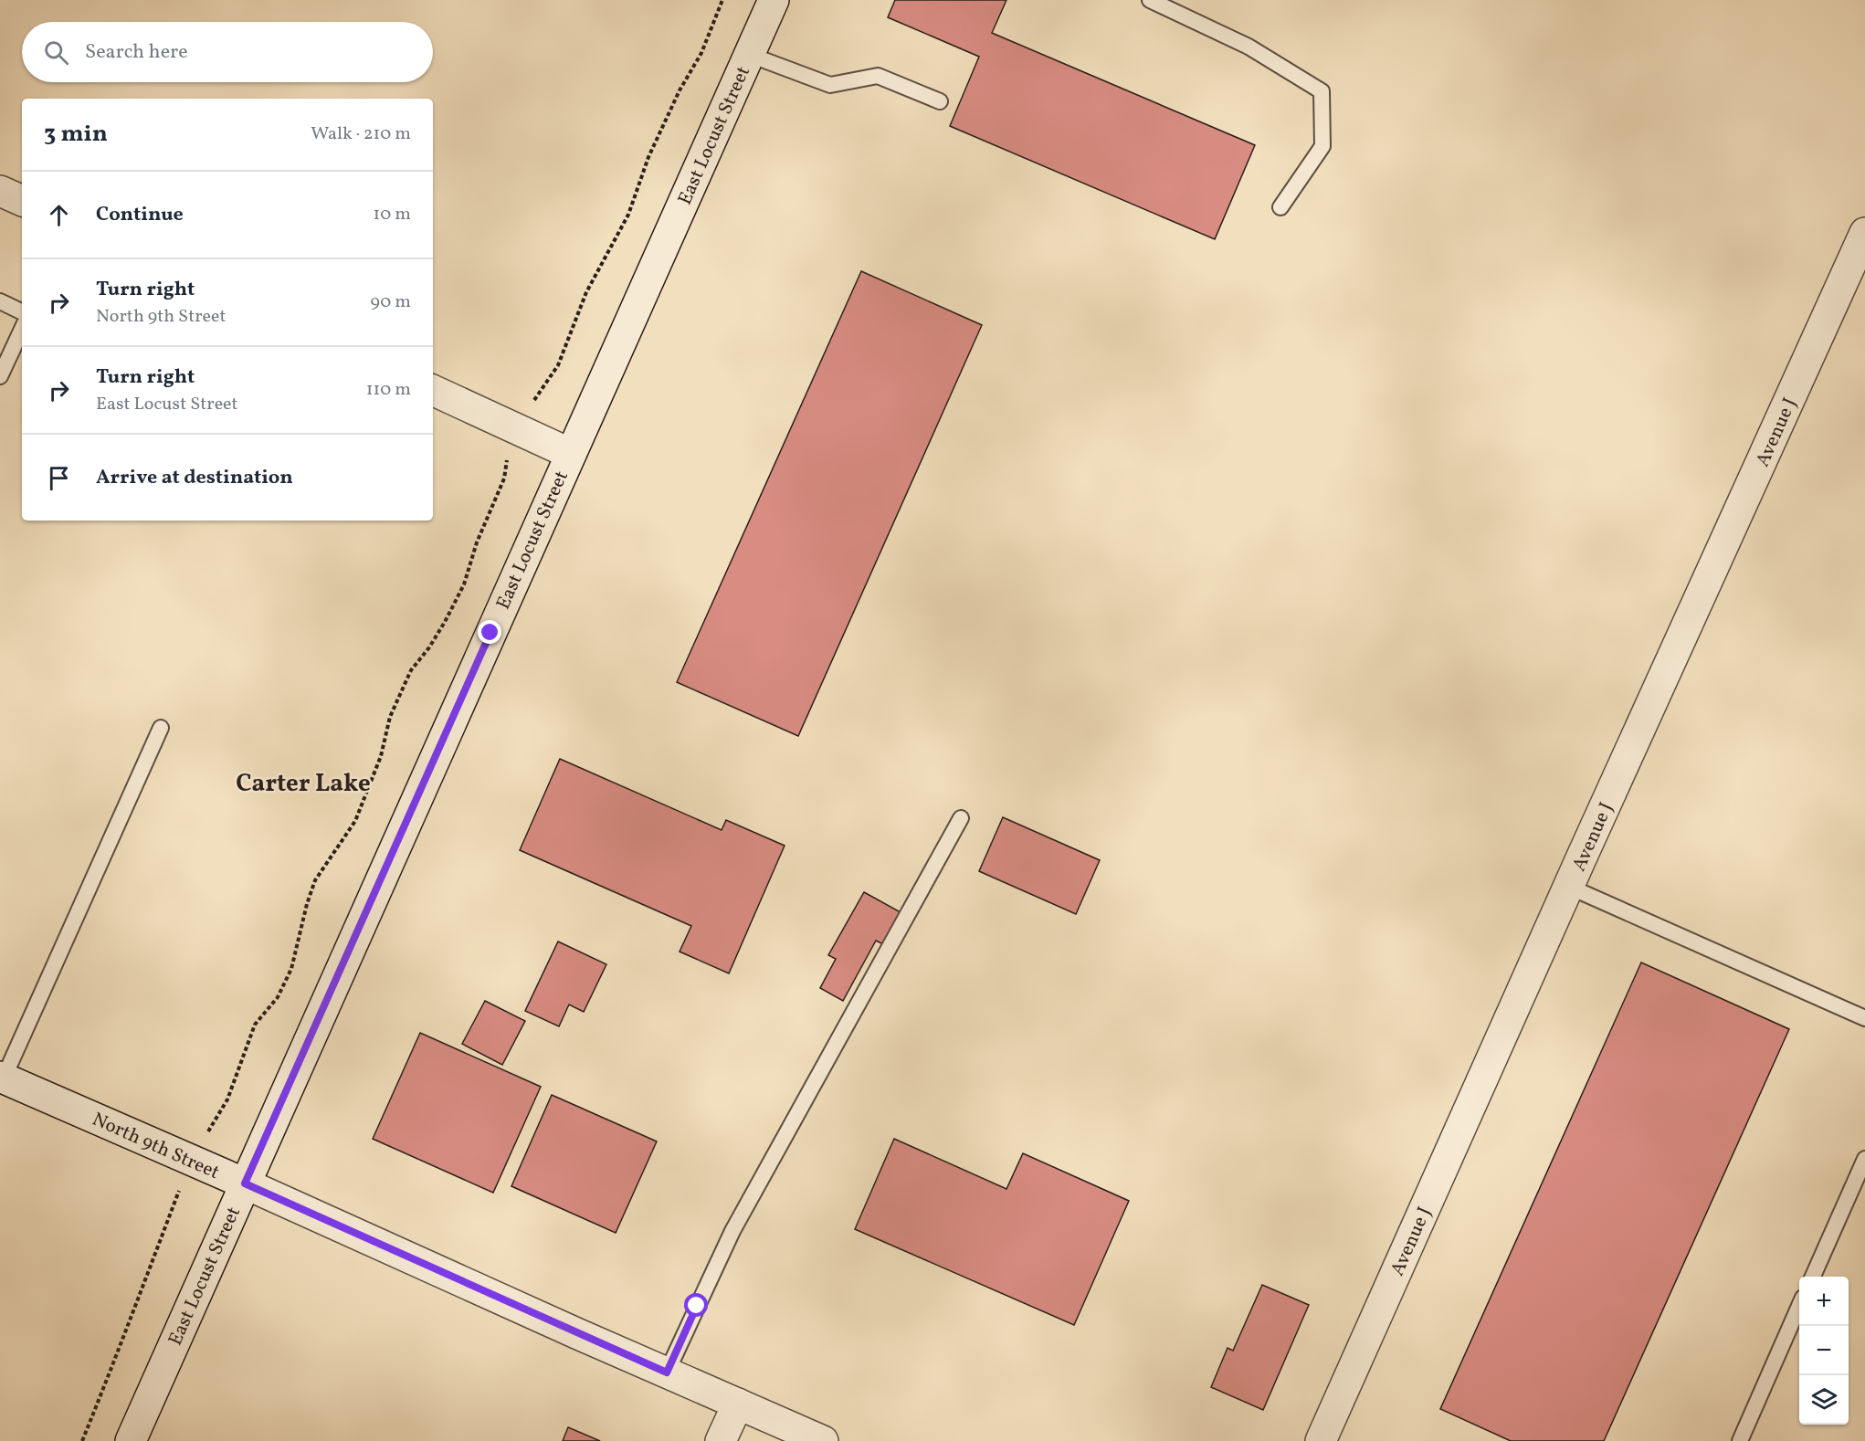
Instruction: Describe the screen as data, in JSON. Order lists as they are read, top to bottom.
{
  "streets": {
    "street": ["East Locust Street", "Avenue J", "North 9th Street"]
  },
  "crossings": [
    ["East Locust Street", "North 9th Street"]
  ],
  "districts": ["Carter Lake"],
  "page": {
    "search": "Search here",
    "heading": ["3 min", "Walk · 210 m"],
    "list": [
      ["Continue", "10 m"],
      ["Turn right", "North 9th Street", "90 m"],
      ["Turn right", "East Locust Street", "110 m"],
      "Arrive at destination"
    ],
    "map_buttons": ["+", "−"]
  }
}
